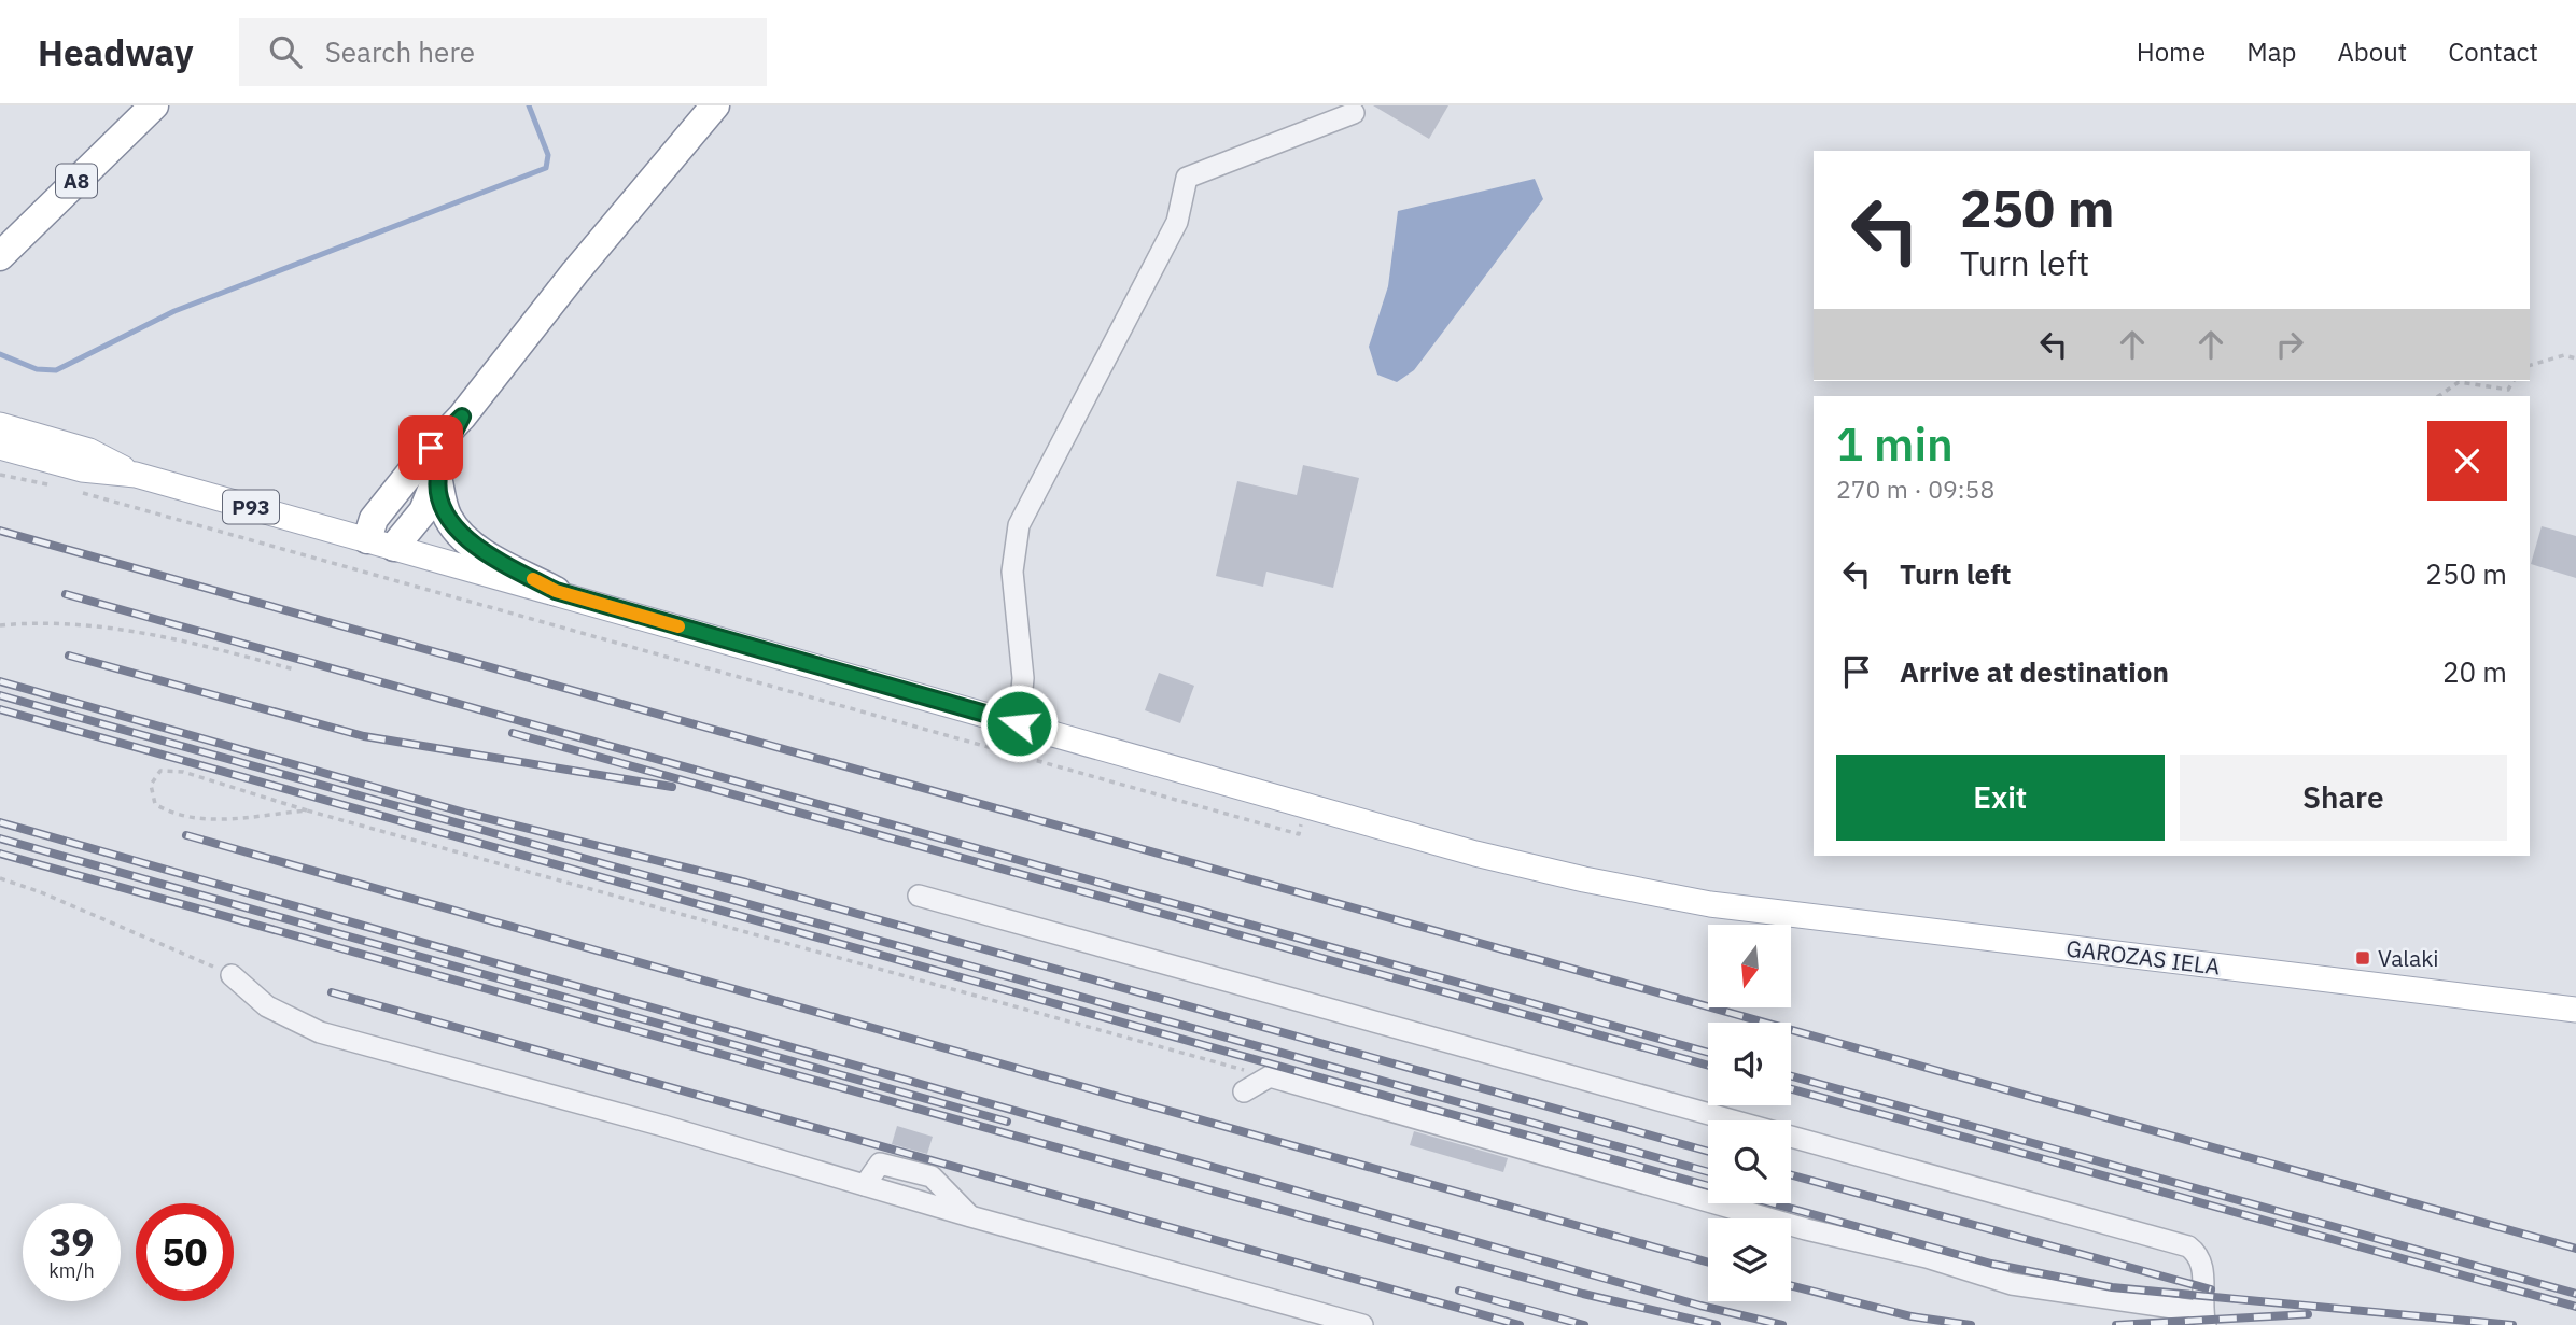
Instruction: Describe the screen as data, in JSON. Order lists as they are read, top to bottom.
{
  "streets": {
    "highway": ["A8"],
    "main road": ["P93", "GAROZAS IELA"]
  },
  "crossings": [
    ["P93", "GAROZAS IELA"]
  ],
  "places": {
    "transit": ["Valaki"]
  },
  "north": "bottom",
  "page": {
    "header": "Headway",
    "search": "Search here",
    "nav": [
      "Home",
      "Map",
      "About",
      "Contact"
    ],
    "turn": ["250 m", "Turn left"],
    "heading": ["1 min", "270 m · 09:58"],
    "list": [
      {
        "name": "Turn left",
        "value": "250 m"
      },
      {
        "name": "Arrive at destination",
        "value": "20 m"
      }
    ],
    "buttons": ["Exit", "Share"],
    "speed": "39 km/h",
    "limit": "50"
  }
}
